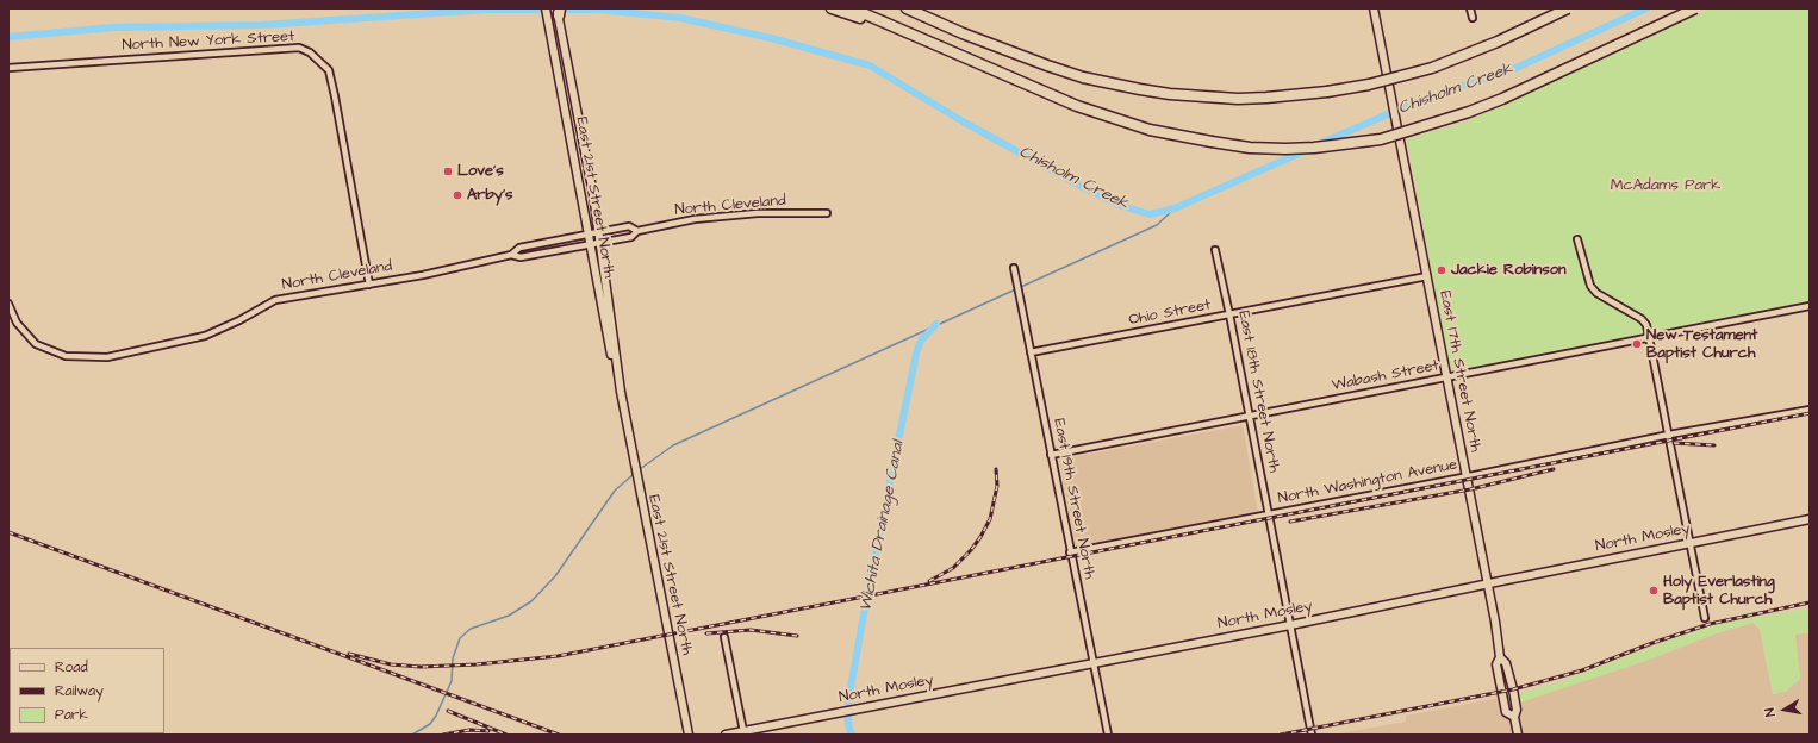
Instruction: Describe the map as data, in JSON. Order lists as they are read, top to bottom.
{
  "streets": {
    "street": [
      "North New York Street",
      "East 21st Street North",
      "North Cleveland",
      "Ohio Street",
      "East 17th Street North",
      "Wabash Street",
      "East 18th Street North",
      "North Washington Avenue",
      "East 19th Street North",
      "North Mosley"
    ]
  },
  "crossings": [
    ["North New York Street", "North Cleveland"],
    ["East 21st Street North", "North Cleveland"],
    ["Ohio Street", "East 17th Street North"],
    ["Ohio Street", "East 18th Street North"],
    ["Ohio Street", "East 19th Street North"],
    ["East 17th Street North", "Wabash Street"],
    ["East 17th Street North", "North Washington Avenue"],
    ["East 17th Street North", "North Mosley"],
    ["Wabash Street", "East 18th Street North"],
    ["Wabash Street", "East 19th Street North"],
    ["East 18th Street North", "North Washington Avenue"],
    ["East 18th Street North", "North Mosley"],
    ["North Washington Avenue", "East 19th Street North"],
    ["East 19th Street North", "North Mosley"]
  ],
  "water": ["Chisholm Creek", "Wichita Drainage Canal"],
  "parks": ["McAdams Park"],
  "places": [
    "Love's",
    "Arby's",
    "Jackie Robinson",
    "New Testament Baptist Church",
    "Holy Everlasting Baptist Church"
  ],
  "legend": ["Road", "Railway", "Park"],
  "north": "left"
}
